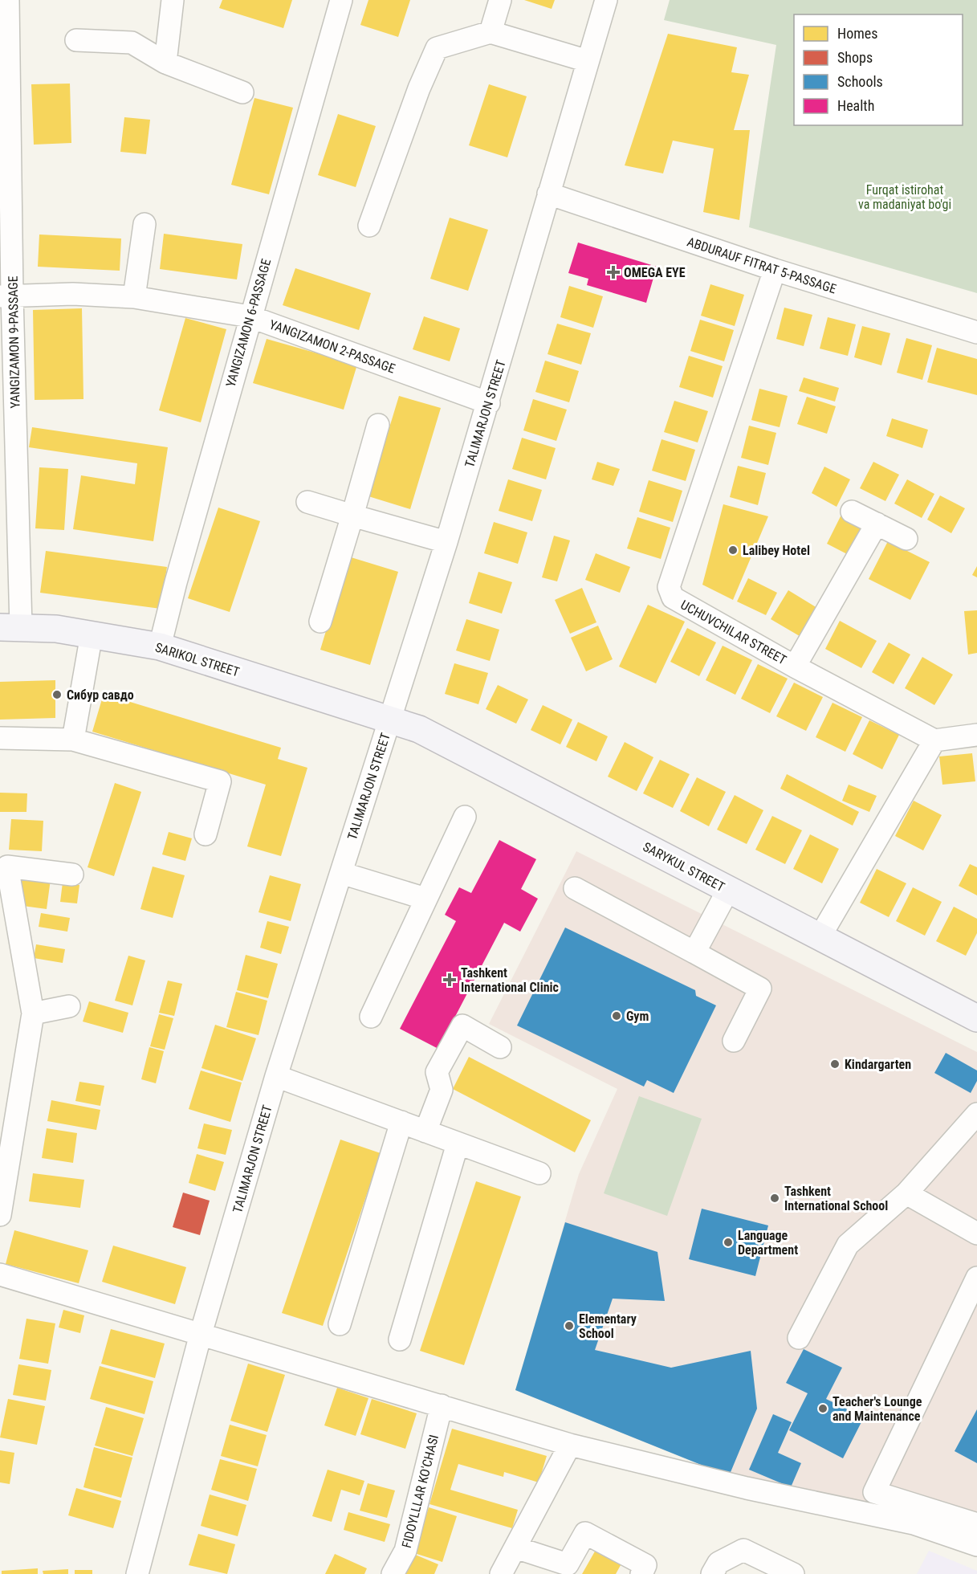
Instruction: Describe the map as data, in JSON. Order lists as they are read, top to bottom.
{
  "streets": {
    "main road": ["SARIKOL STREET", "SARYKUL STREET"],
    "street": [
      "ABDURAUF FITRAT 5-PASSAGE",
      "YANGIZAMON 6-PASSAGE",
      "YANGIZAMON 9-PASSAGE",
      "YANGIZAMON 2-PASSAGE",
      "TALIMARJON STREET",
      "UCHUVCHILAR STREET",
      "FIDOYLLLAR KO'CHASI"
    ]
  },
  "crossings": [
    ["ABDURAUF FITRAT 5-PASSAGE", "TALIMARJON STREET"],
    ["ABDURAUF FITRAT 5-PASSAGE", "UCHUVCHILAR STREET"],
    ["YANGIZAMON 6-PASSAGE", "YANGIZAMON 2-PASSAGE"],
    ["YANGIZAMON 6-PASSAGE", "SARIKOL STREET"],
    ["YANGIZAMON 9-PASSAGE", "YANGIZAMON 2-PASSAGE"],
    ["YANGIZAMON 9-PASSAGE", "SARIKOL STREET"],
    ["YANGIZAMON 2-PASSAGE", "TALIMARJON STREET"],
    ["TALIMARJON STREET", "SARIKOL STREET"],
    ["TALIMARJON STREET", "SARYKUL STREET"],
    ["SARIKOL STREET", "SARYKUL STREET"]
  ],
  "parks": ["Furqat istirohat va madaniyat bo'gi"],
  "places": {
    "health": ["OMEGA EYE", "Tashkent International Clinic"],
    "other": [
      "Lalibey Hotel",
      "Сибур савдо",
      "Gym",
      "Kindargarten",
      "Tashkent International School",
      "Language Department",
      "Elementary School",
      "Teacher's Lounge and Maintenance"
    ]
  },
  "legend": [
    "Homes",
    "Shops",
    "Schools",
    "Health"
  ]
}
